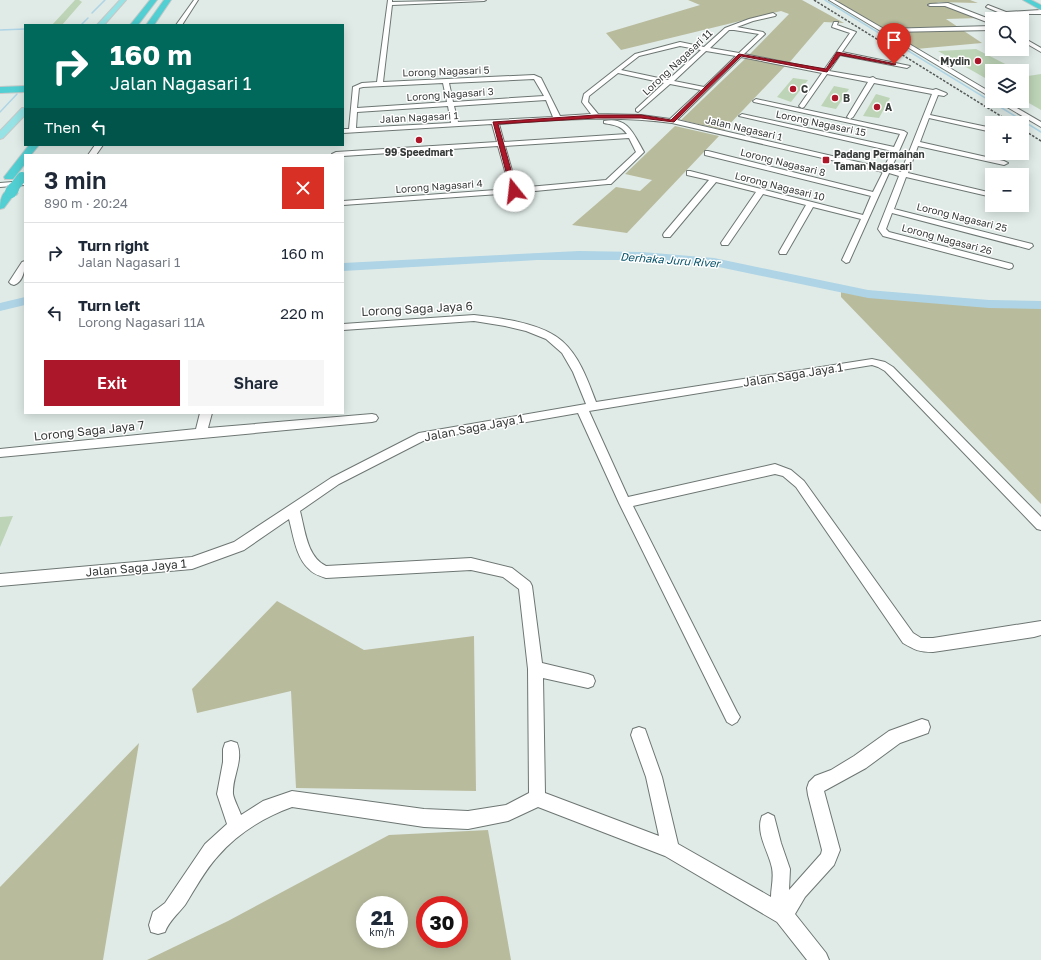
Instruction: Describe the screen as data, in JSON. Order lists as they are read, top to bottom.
{
  "streets": {
    "street": [
      "Lorong Nagasari 11",
      "Lorong Nagasari 5",
      "Lorong Nagasari 3",
      "Jalan Nagasari 1",
      "Lorong Nagasari 15",
      "Lorong Nagasari 8",
      "Lorong Nagasari 4",
      "Lorong Nagasari 10",
      "Lorong Nagasari 25",
      "Lorong Nagasari 26",
      "Lorong Saga Jaya 6",
      "Jalan Saga Jaya 1",
      "Lorong Saga Jaya 7"
    ]
  },
  "crossings": [
    ["Lorong Nagasari 11", "Jalan Nagasari 1"],
    ["Lorong Nagasari 5", "Lorong Nagasari 3"],
    ["Lorong Nagasari 25", "Lorong Nagasari 26"],
    ["Lorong Saga Jaya 6", "Jalan Saga Jaya 1"]
  ],
  "water": ["Derhaka Juru River"],
  "places": {
    "other": [
      "Mydin",
      "C",
      "B",
      "A",
      "99 Speedmart"
    ],
    "transit": ["Padang Permainan Taman Nagasari"]
  },
  "page": {
    "map_buttons": ["+", "−"],
    "turn": ["160 m", "Jalan Nagasari 1"],
    "then": "Then",
    "heading": ["3 min", "890 m · 20:24"],
    "list": [
      {
        "name": "Turn right",
        "note": "Jalan Nagasari 1",
        "value": "160 m"
      },
      {
        "name": "Turn left",
        "note": "Lorong Nagasari 11A",
        "value": "220 m"
      }
    ],
    "buttons": ["Exit", "Share"],
    "speed": "21 km/h",
    "limit": "30"
  }
}
